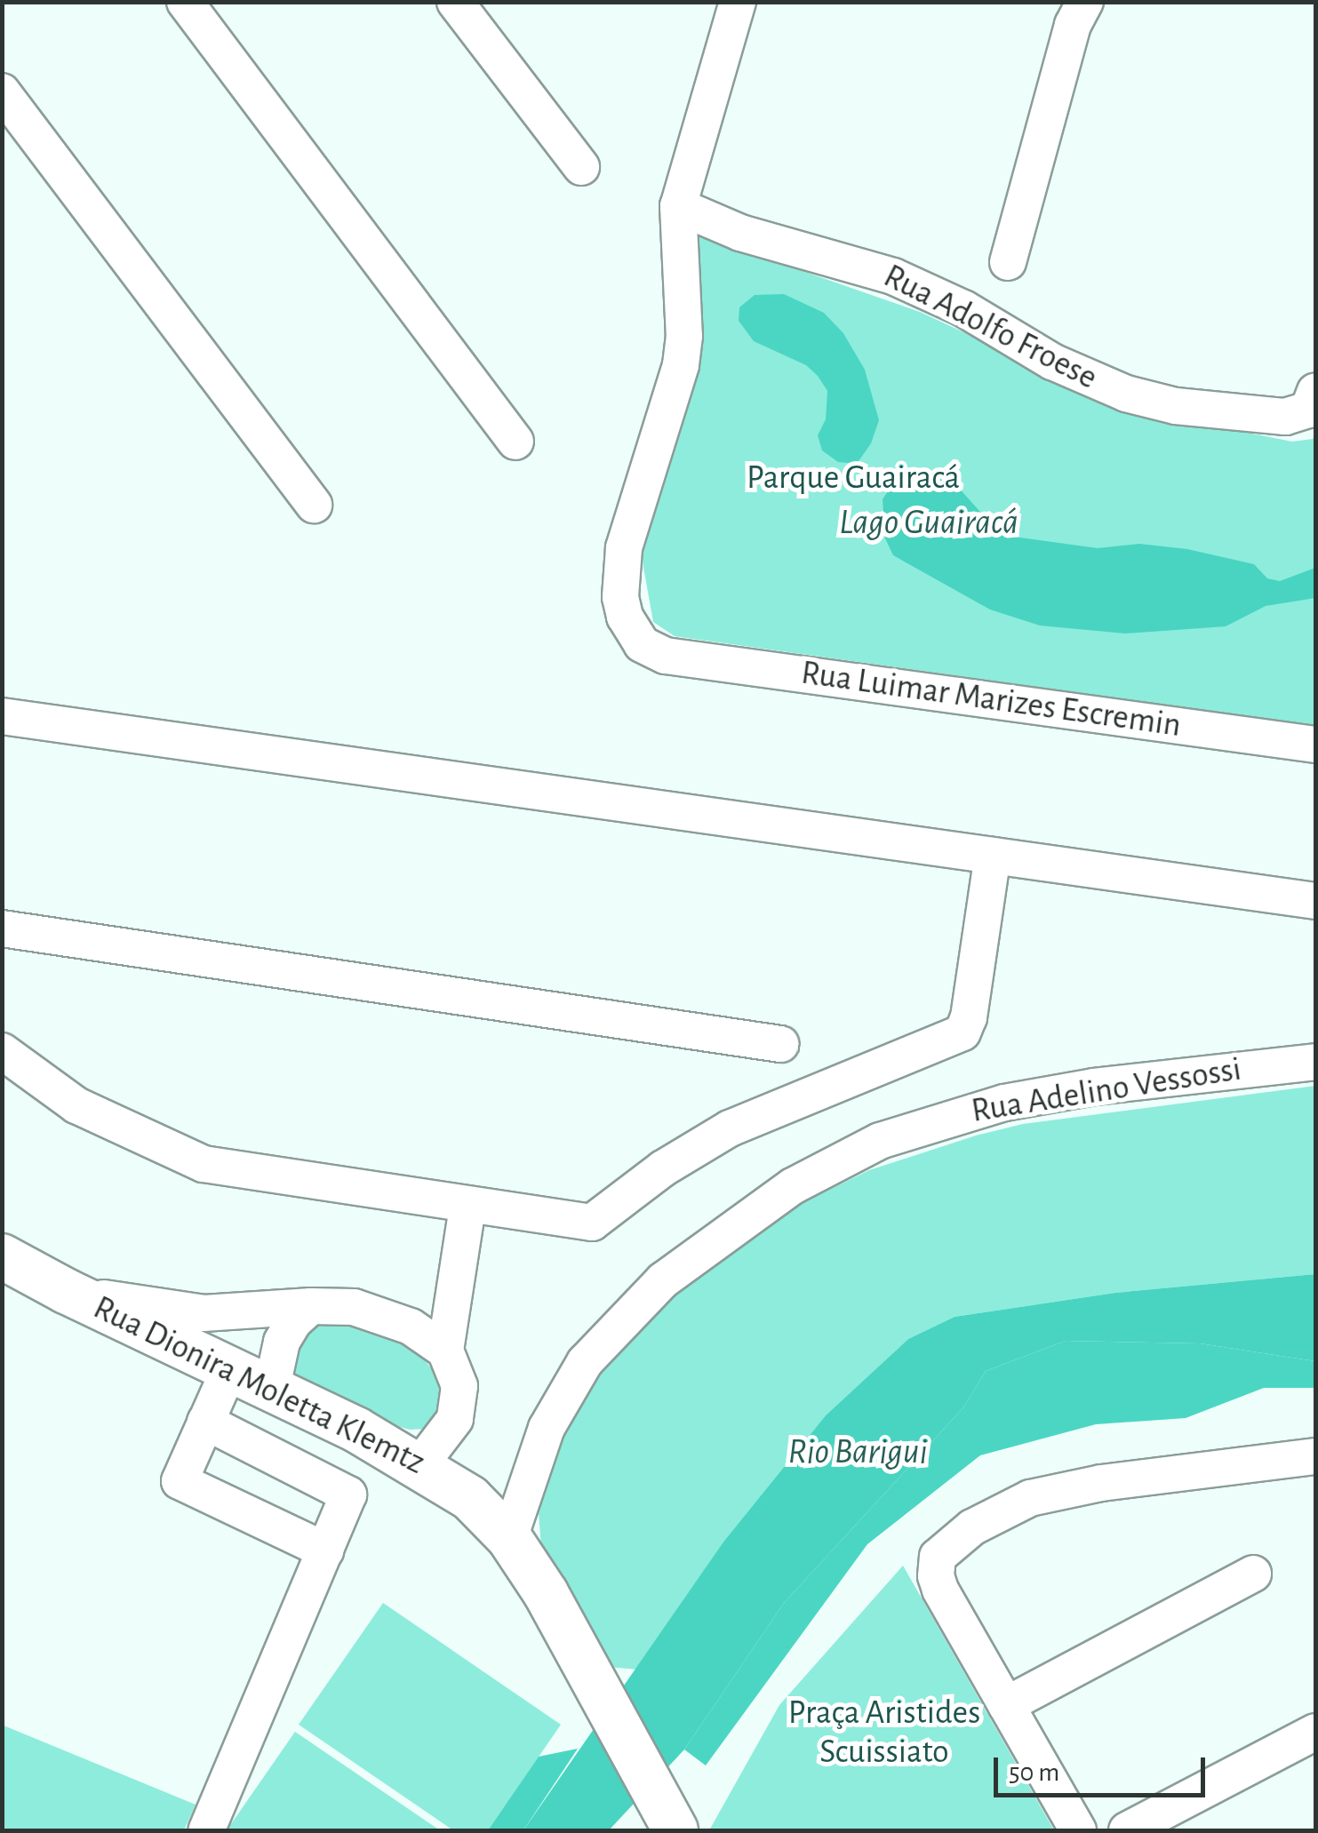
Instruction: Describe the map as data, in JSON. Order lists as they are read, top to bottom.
{
  "streets": {
    "main road": ["Rua Dionira Moletta Klemtz"],
    "street": ["Rua Adolfo Froese", "Rua Luimar Marizes Escremin", "Rua Adelino Vessossi"]
  },
  "crossings": [
    ["Rua Adolfo Froese", "Rua Luimar Marizes Escremin"],
    ["Rua Adelino Vessossi", "Rua Dionira Moletta Klemtz"]
  ],
  "water": ["Lago Guairacá", "Rio Barigui"],
  "parks": ["Parque Guairacá", "Praça Aristides Scuissiato"],
  "scale_bar": "50 m"
}
